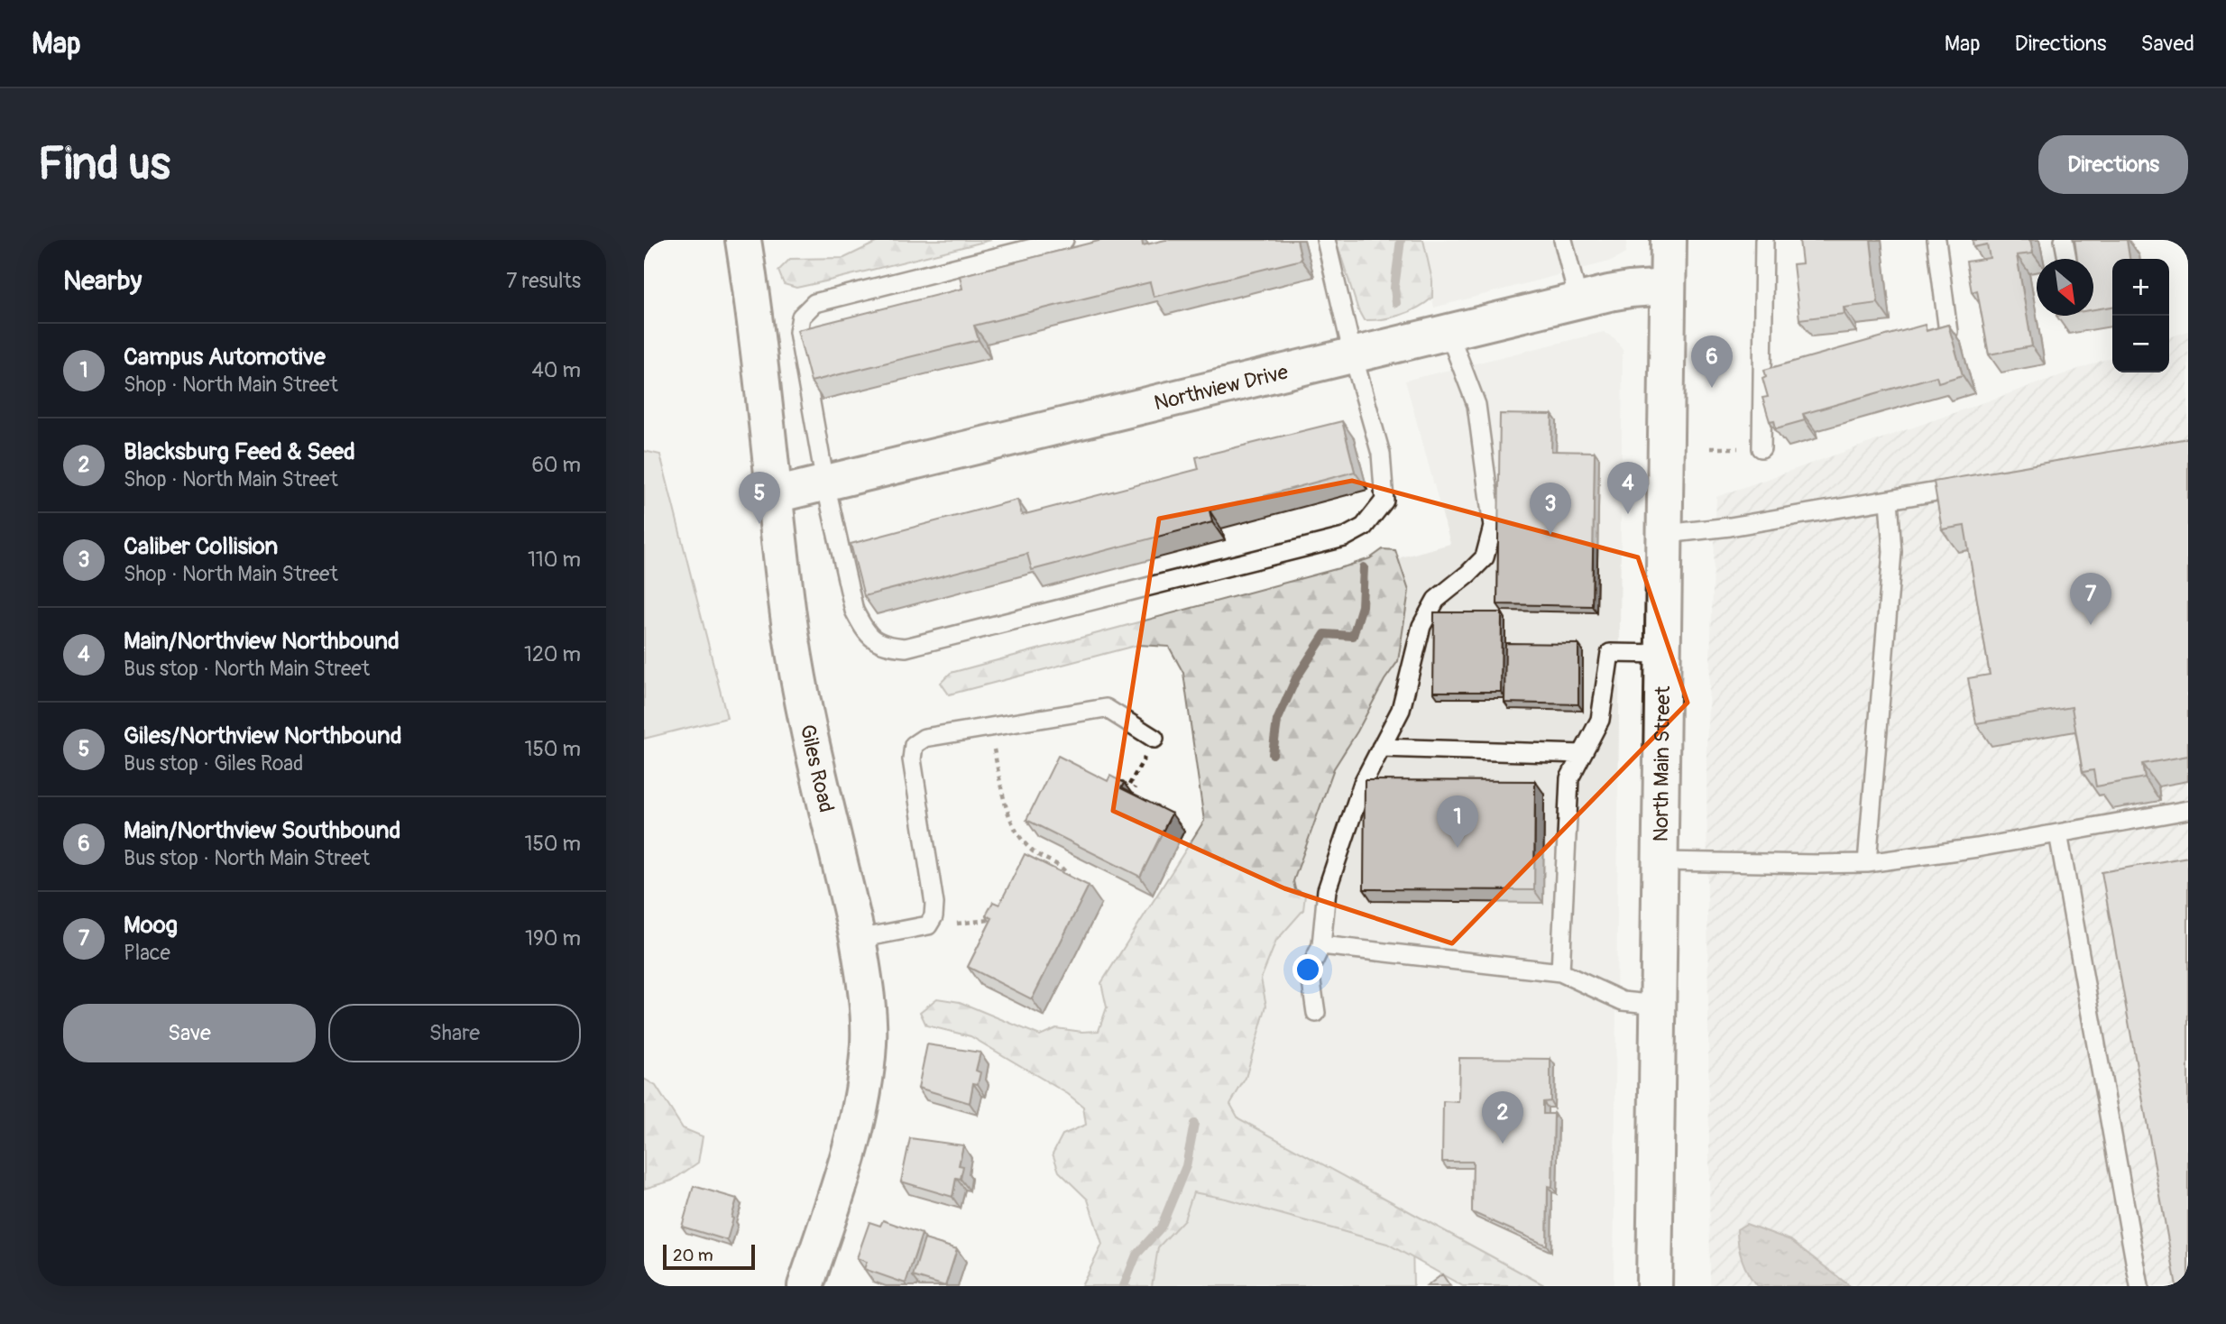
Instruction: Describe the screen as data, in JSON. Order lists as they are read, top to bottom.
{
  "streets": {
    "street": ["Northview Drive", "North Main Street", "Giles Road"]
  },
  "crossings": [
    ["Northview Drive", "North Main Street"],
    ["Northview Drive", "Giles Road"]
  ],
  "scale_bar": "20 m",
  "north": "bottom right",
  "page": {
    "header": "Map",
    "nav": ["Map", "Directions", "Saved"],
    "buttons": [
      "Directions",
      ["Save", "Share"]
    ],
    "title": "Find us",
    "heading": ["Nearby", "7 results"],
    "map_buttons": ["+", "−"],
    "list": [
      {
        "mark": "1",
        "name": "Campus Automotive",
        "note": "Shop · North Main Street",
        "value": "40 m"
      },
      {
        "mark": "2",
        "name": "Blacksburg Feed & Seed",
        "note": "Shop · North Main Street",
        "value": "60 m"
      },
      {
        "mark": "3",
        "name": "Caliber Collision",
        "note": "Shop · North Main Street",
        "value": "110 m"
      },
      {
        "mark": "4",
        "name": "Main/Northview Northbound",
        "note": "Bus stop · North Main Street",
        "value": "120 m"
      },
      {
        "mark": "5",
        "name": "Giles/Northview Northbound",
        "note": "Bus stop · Giles Road",
        "value": "150 m"
      },
      {
        "mark": "6",
        "name": "Main/Northview Southbound",
        "note": "Bus stop · North Main Street",
        "value": "150 m"
      },
      {
        "mark": "7",
        "name": "Moog",
        "note": "Place",
        "value": "190 m"
      }
    ],
    "pins": [
      "6",
      "4",
      "5",
      "3",
      "7",
      "1",
      "2"
    ],
    "scale": "20 m"
  }
}
